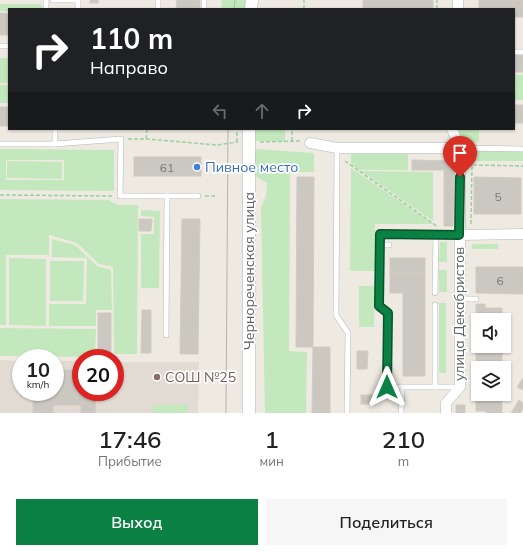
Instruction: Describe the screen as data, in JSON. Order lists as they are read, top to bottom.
{
  "streets": {
    "street": ["Чернореченская улица", "улица Декабристов"]
  },
  "places": ["Пивное место", "СОШ №25"],
  "house_numbers": ["61", "5", "6"],
  "page": {
    "turn": ["110 m", "Направо"],
    "speed": "10 km/h",
    "limit": "20",
    "eta": [
      "17:46",
      "Прибытие",
      "1",
      "мин",
      "210",
      "m"
    ],
    "buttons": ["Выход", "Поделиться"]
  }
}
